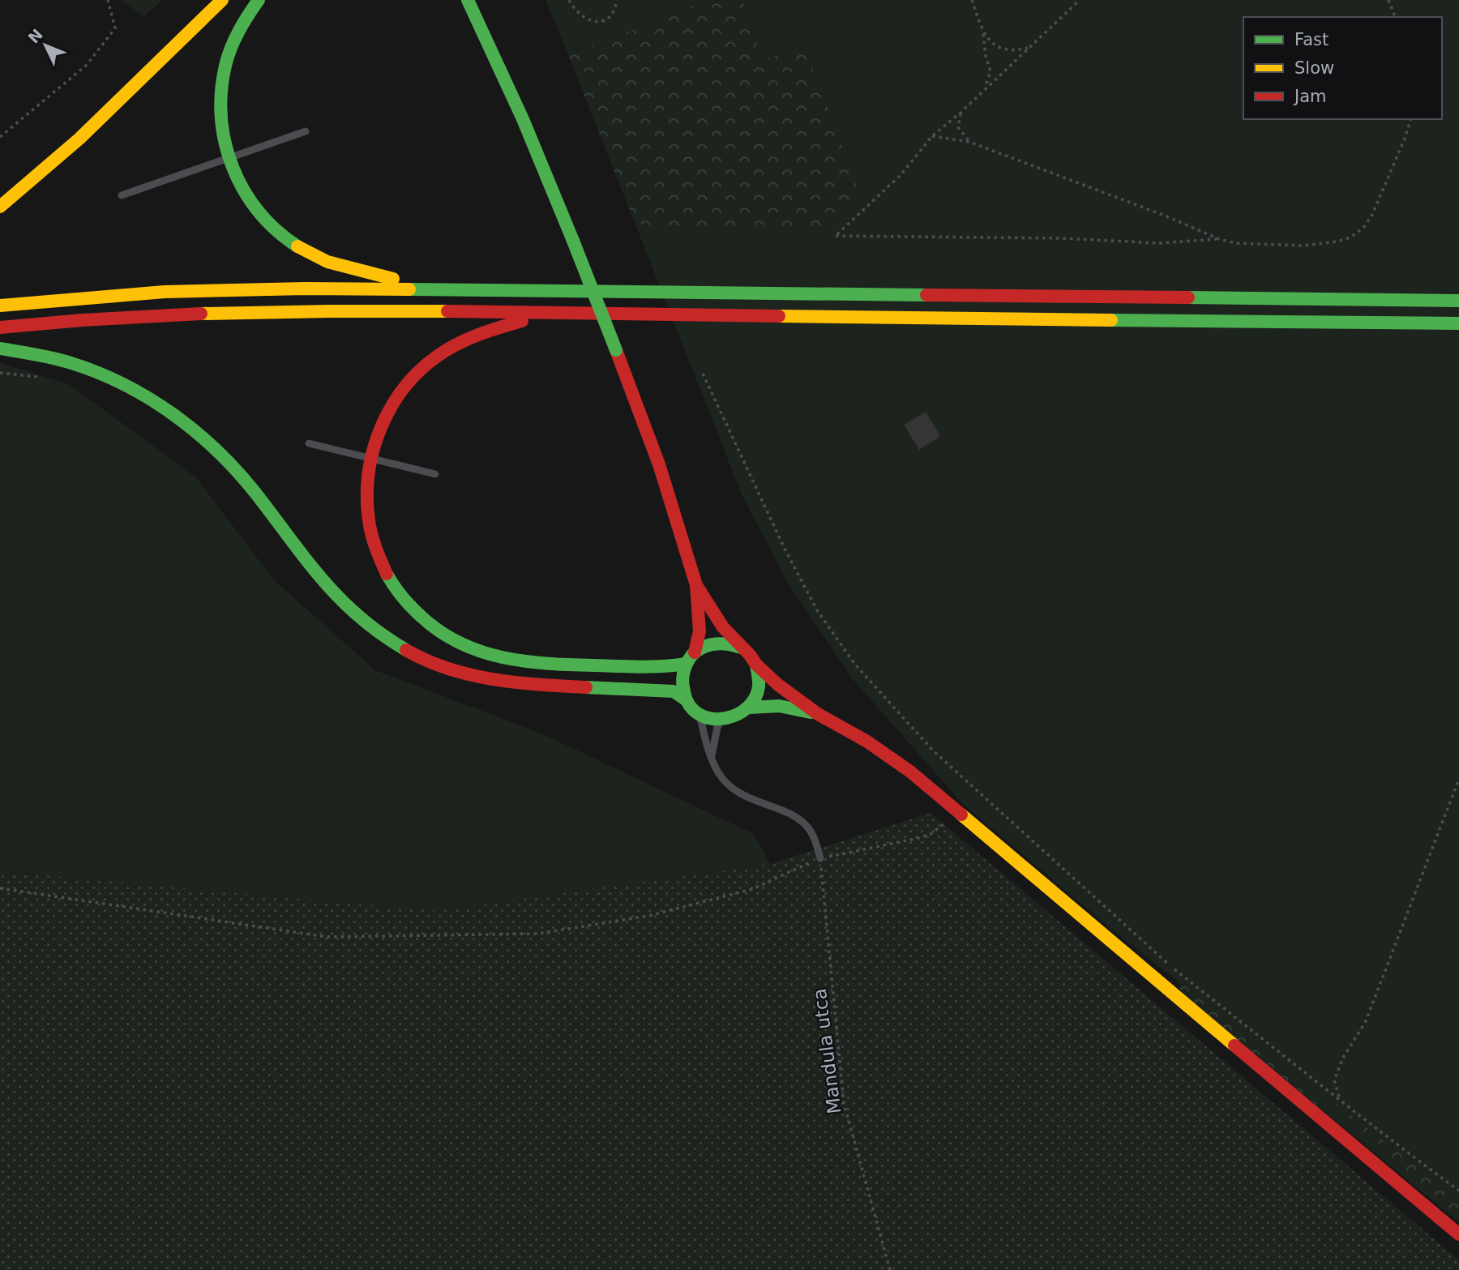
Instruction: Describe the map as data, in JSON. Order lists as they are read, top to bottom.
{
  "streets": {
    "path": ["Mandula utca"]
  },
  "legend": ["Fast", "Slow", "Jam"],
  "north": "top left"
}
